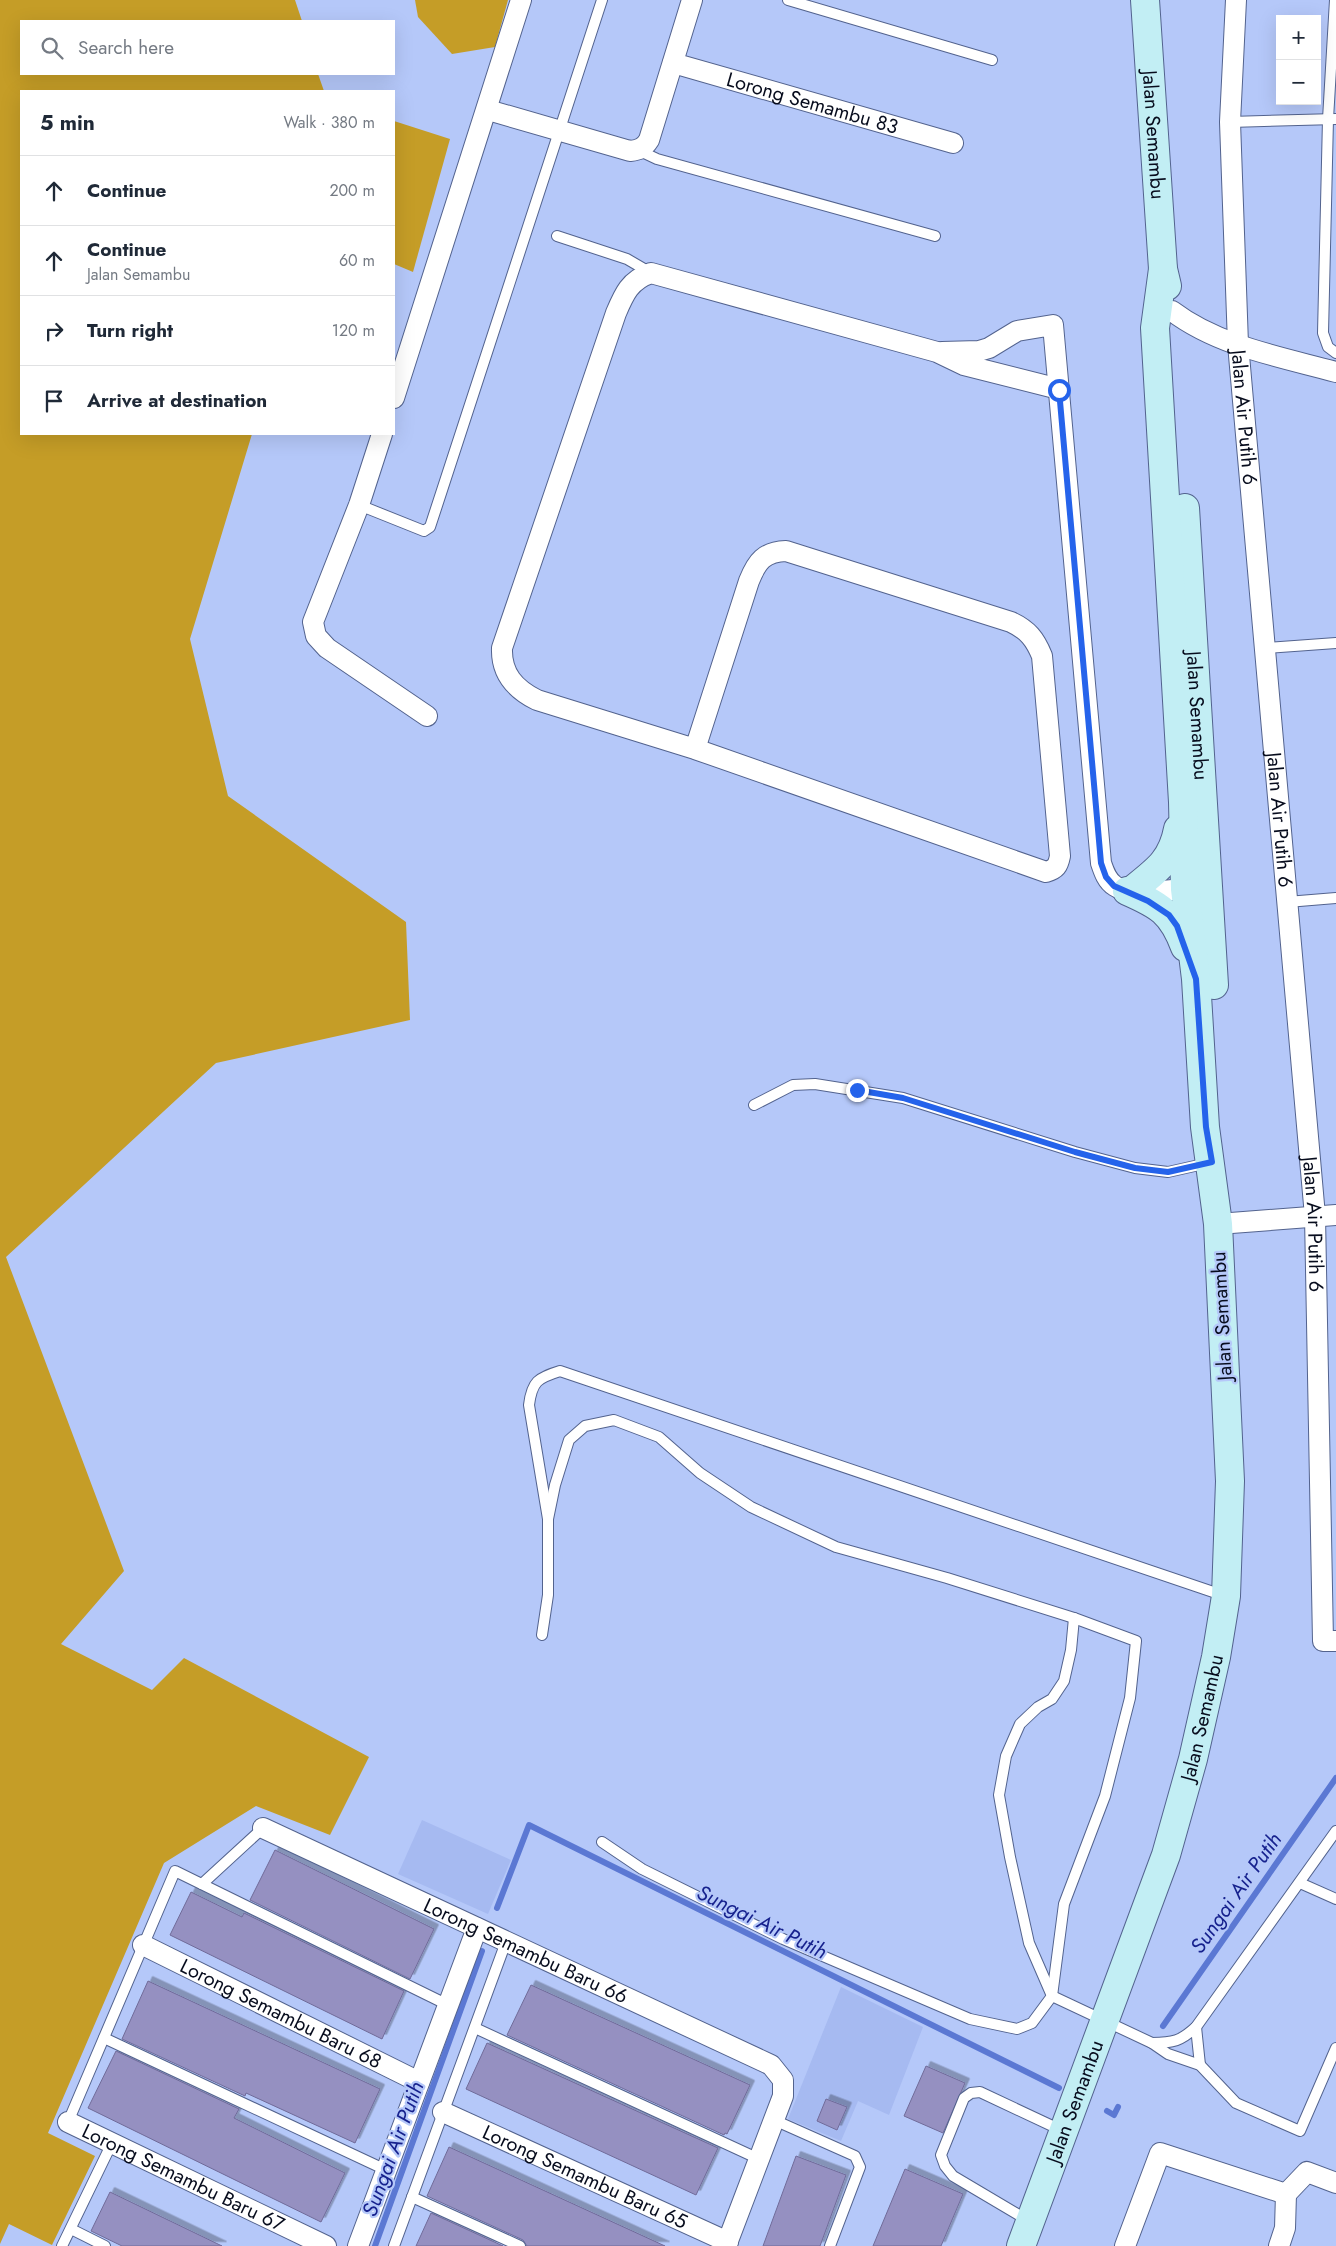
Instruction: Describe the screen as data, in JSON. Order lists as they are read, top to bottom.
{
  "streets": {
    "main road": ["Jalan Semambu"],
    "street": [
      "Lorong Semambu 83",
      "Jalan Air Putih 6",
      "Lorong Semambu Baru 66",
      "Lorong Semambu Baru 68",
      "Lorong Semambu Baru 67",
      "Lorong Semambu Baru 65"
    ]
  },
  "water": ["Sungai Air Putih"],
  "page": {
    "map_buttons": ["+", "−"],
    "search": "Search here",
    "heading": ["5 min", "Walk · 380 m"],
    "list": [
      ["Continue", "200 m"],
      ["Continue", "Jalan Semambu", "60 m"],
      ["Turn right", "120 m"],
      "Arrive at destination"
    ]
  }
}
